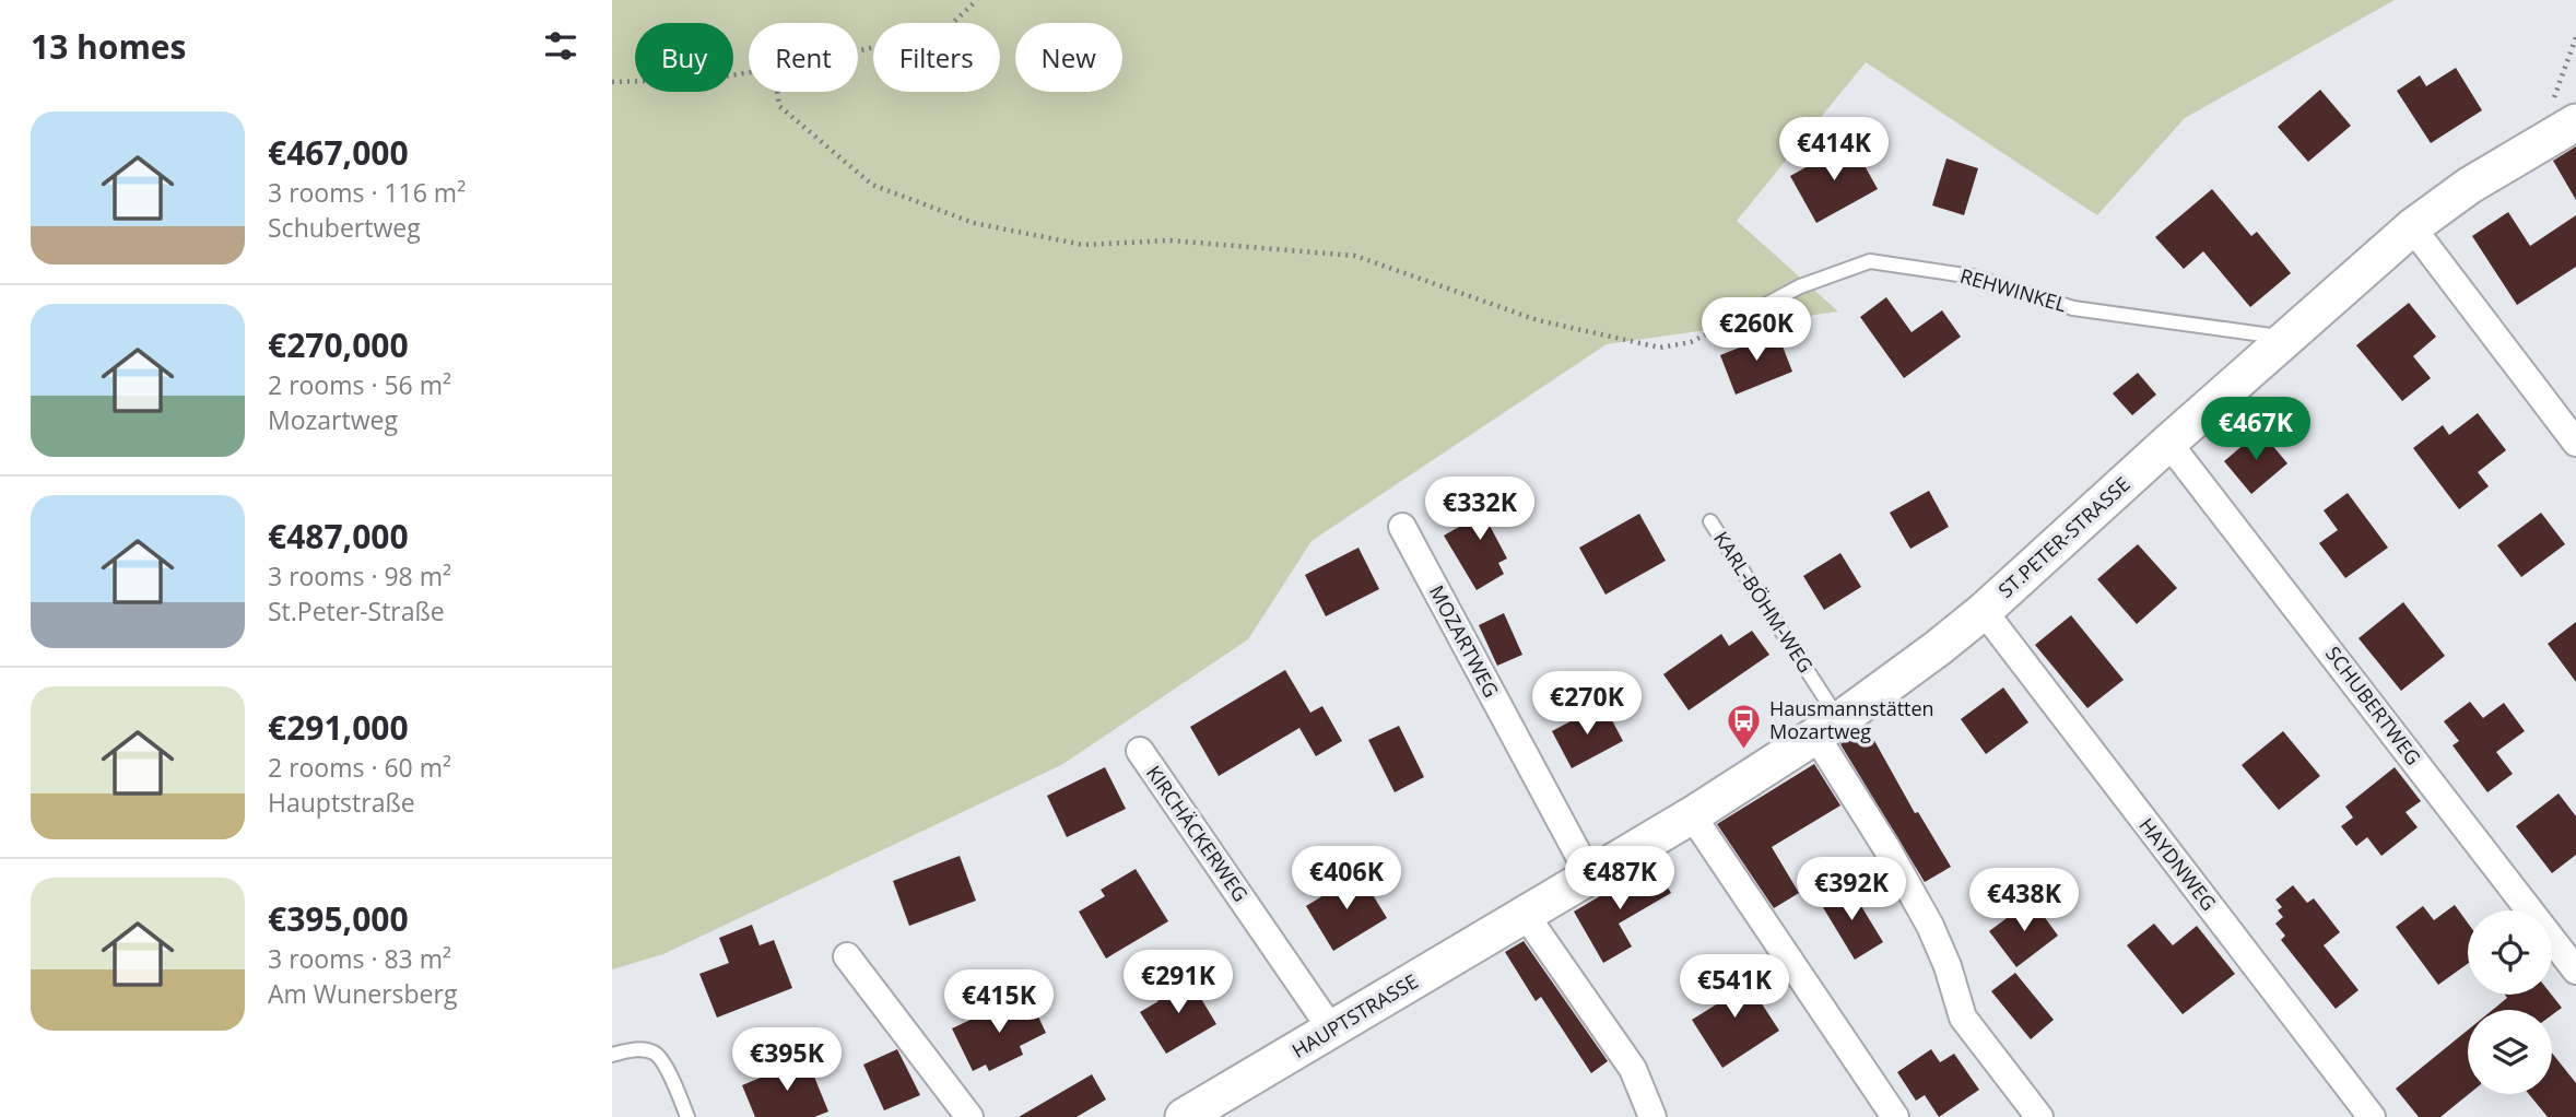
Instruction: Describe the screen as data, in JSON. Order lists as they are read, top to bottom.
{
  "streets": {
    "main road": ["ST.PETER-STRASSE", "HAUPTSTRASSE"],
    "street": [
      "MOZARTWEG",
      "SCHUBERTWEG",
      "KIRCHÄCKERWEG",
      "HAYDNWEG"
    ],
    "lane": ["REHWINKEL", "KARL-BÖHM-WEG"]
  },
  "crossings": [
    ["REHWINKEL", "ST.PETER-STRASSE"],
    ["ST.PETER-STRASSE", "KARL-BÖHM-WEG"],
    ["ST.PETER-STRASSE", "MOZARTWEG"],
    ["ST.PETER-STRASSE", "SCHUBERTWEG"],
    ["ST.PETER-STRASSE", "HAYDNWEG"],
    ["ST.PETER-STRASSE", "HAUPTSTRASSE"],
    ["KIRCHÄCKERWEG", "HAUPTSTRASSE"]
  ],
  "places": {
    "bus stop": ["Hausmannstätten Mozartweg"]
  },
  "page": {
    "heading": "13 homes",
    "chip": [
      "Buy",
      "Rent",
      "Filters",
      "New"
    ],
    "list": [
      {
        "name": "€467,000",
        "note": "3 rooms · 116 m² · Schubertweg"
      },
      {
        "name": "€270,000",
        "note": "2 rooms · 56 m² · Mozartweg"
      },
      {
        "name": "€487,000",
        "note": "3 rooms · 98 m² · St.Peter-Straße"
      },
      {
        "name": "€291,000",
        "note": "2 rooms · 60 m² · Hauptstraße"
      },
      {
        "name": "€395,000",
        "note": "3 rooms · 83 m² · Am Wunersberg"
      }
    ],
    "price": [
      "€414K",
      "€260K",
      "€467K",
      "€332K",
      "€270K",
      "€406K",
      "€487K",
      "€392K",
      "€438K",
      "€291K",
      "€541K",
      "€415K",
      "€395K"
    ]
  }
}
